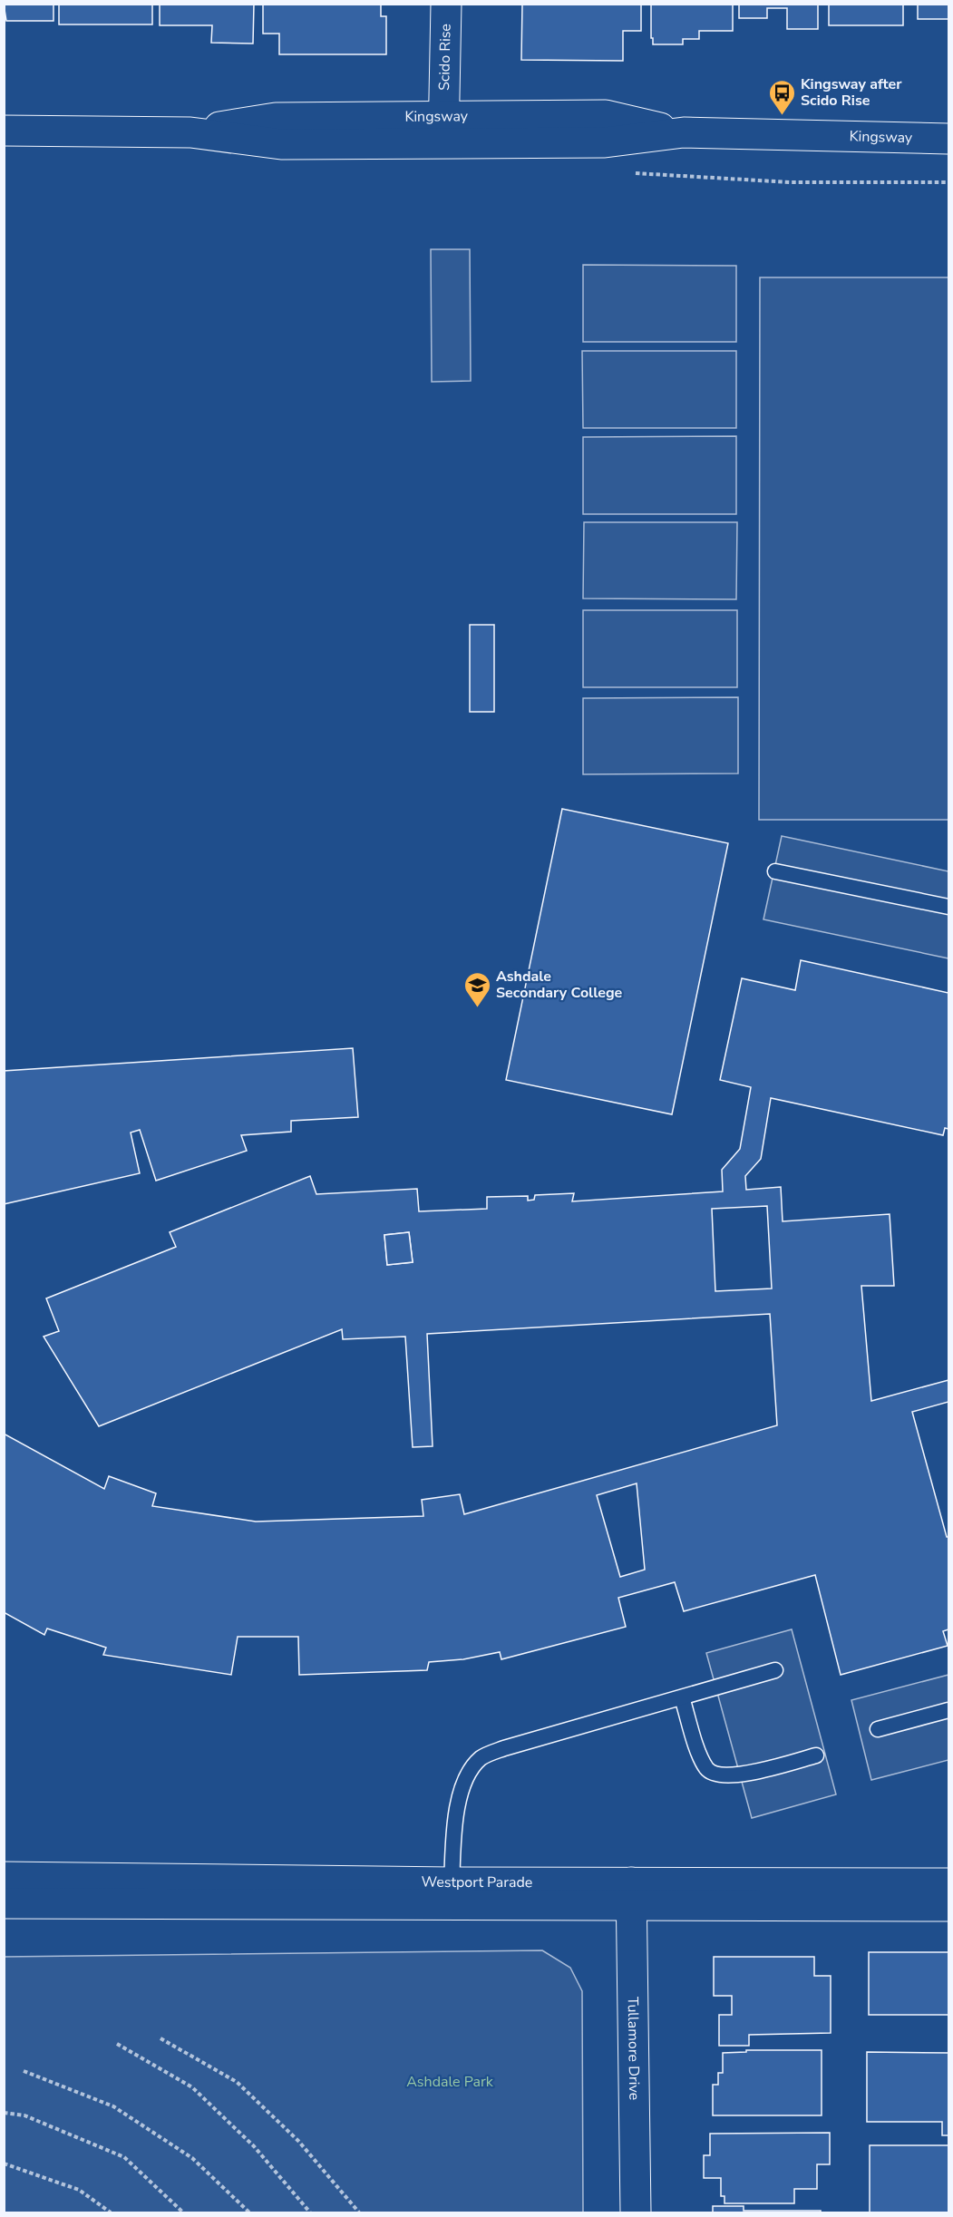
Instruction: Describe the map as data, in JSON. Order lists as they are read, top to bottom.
{
  "streets": {
    "street": [
      "Scido Rise",
      "Kingsway",
      "Westport Parade",
      "Tullamore Drive"
    ]
  },
  "crossings": [
    ["Scido Rise", "Kingsway"],
    ["Westport Parade", "Tullamore Drive"]
  ],
  "parks": ["Ashdale Park"],
  "places": {
    "bus stop": ["Kingsway after Scido Rise"],
    "school or university": ["Ashdale Secondary College"]
  }
}
